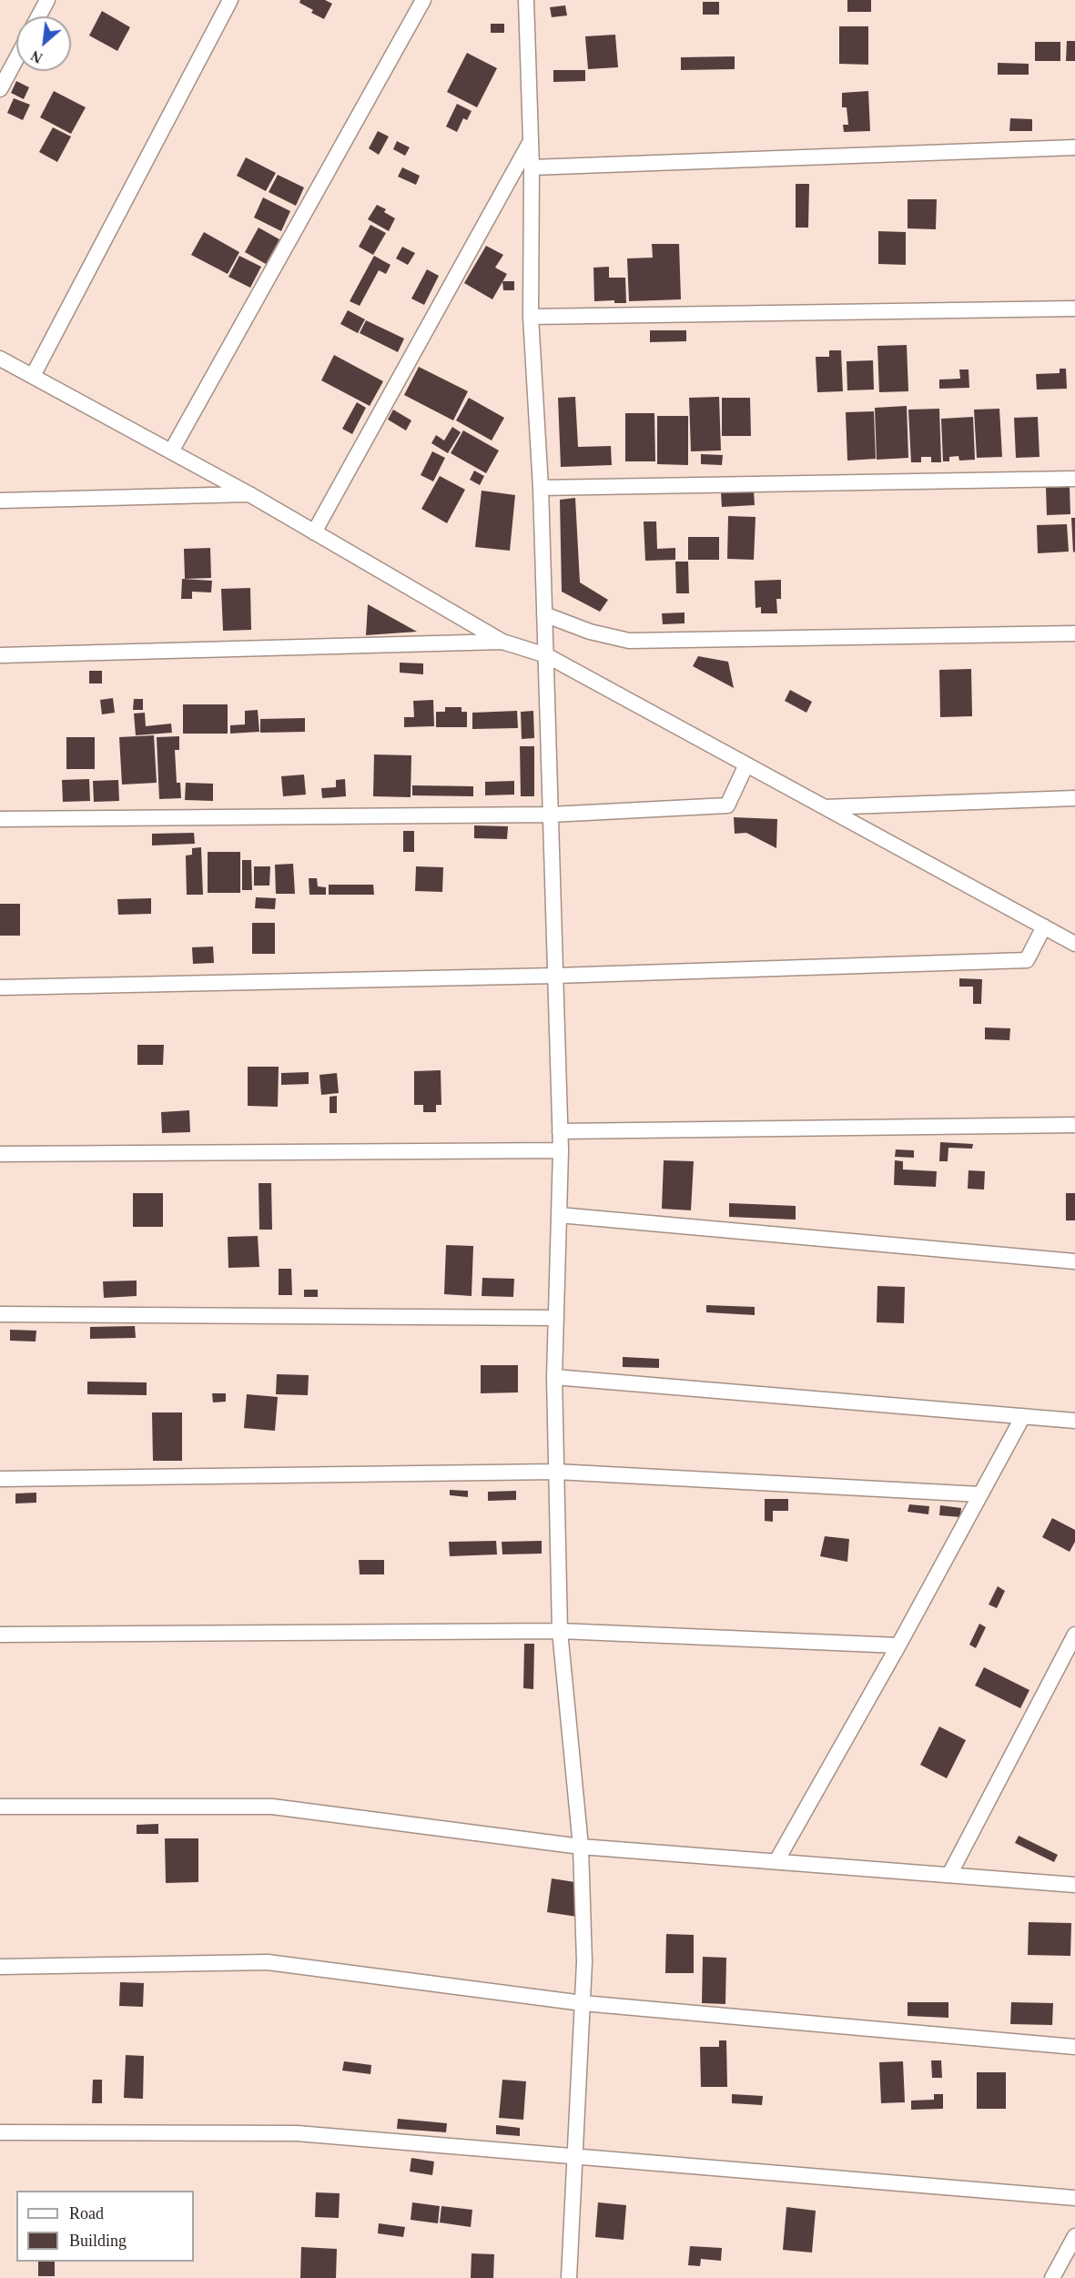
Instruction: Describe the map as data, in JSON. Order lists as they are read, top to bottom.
{
  "legend": ["Road", "Building"],
  "north": "bottom left"
}
